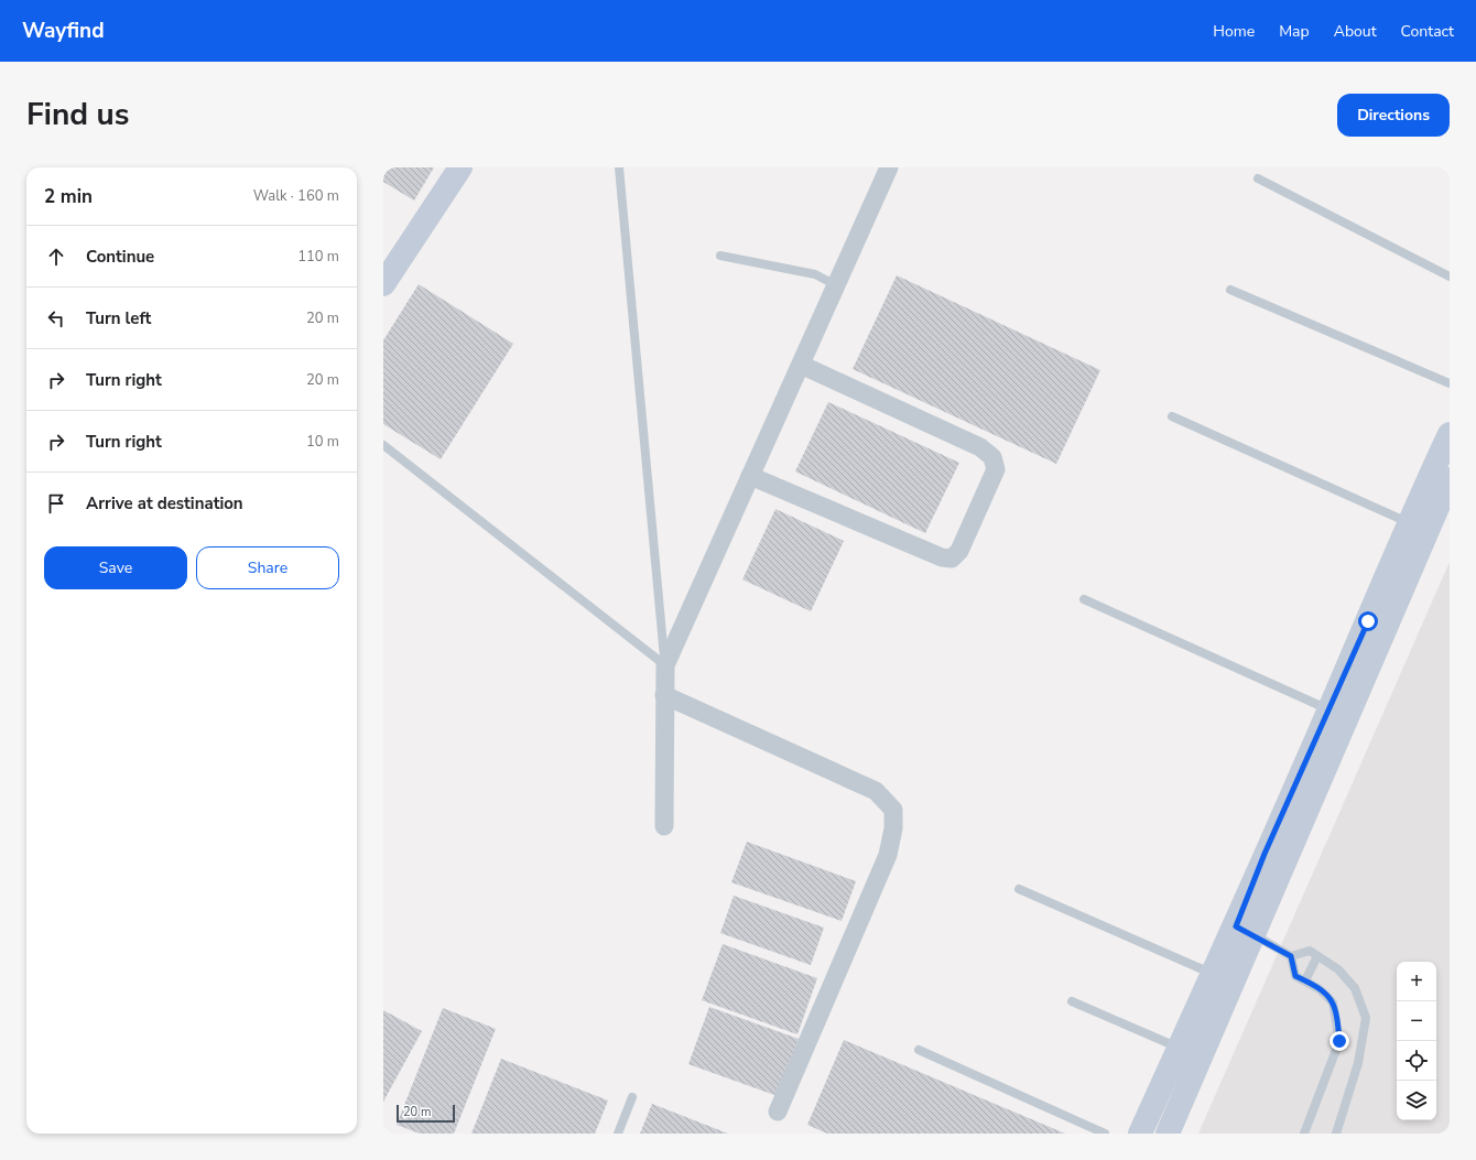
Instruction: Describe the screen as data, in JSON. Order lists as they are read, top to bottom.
{
  "scale_bar": "20 m",
  "page": {
    "header": "Wayfind",
    "nav": [
      "Home",
      "Map",
      "About",
      "Contact"
    ],
    "title": "Find us",
    "buttons": [
      "Directions",
      ["Save", "Share"]
    ],
    "heading": ["2 min", "Walk · 160 m"],
    "list": [
      ["Continue", "110 m"],
      ["Turn left", "20 m"],
      ["Turn right", "20 m"],
      ["Turn right", "10 m"],
      "Arrive at destination"
    ],
    "map_buttons": ["+", "−"],
    "scale": "20 m"
  }
}
